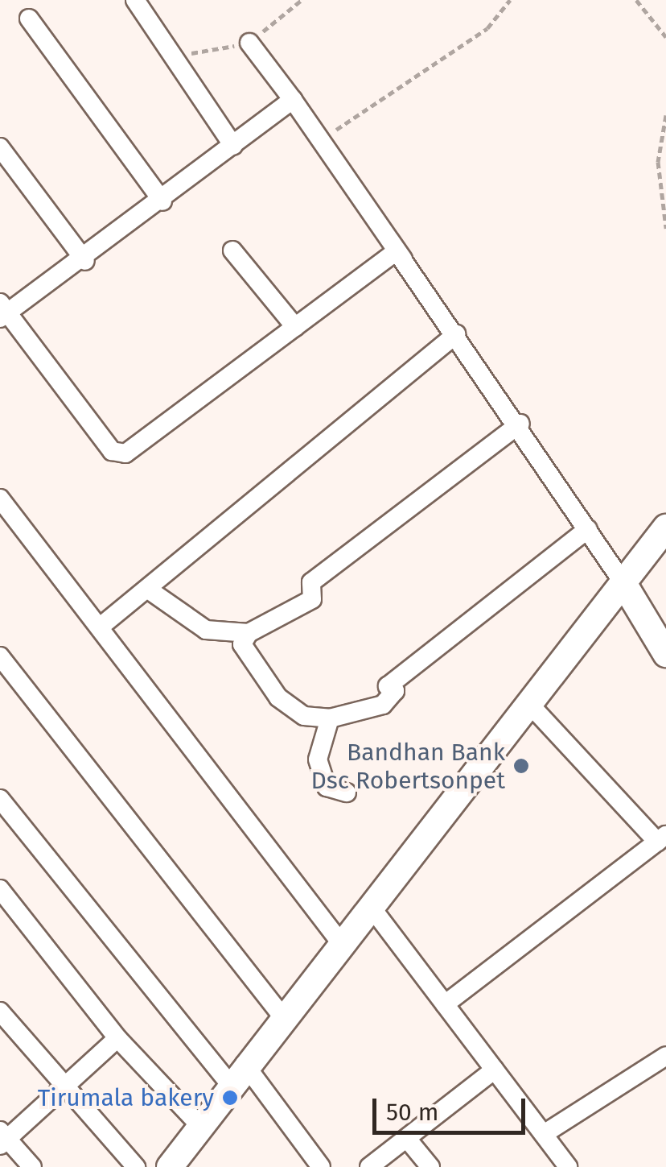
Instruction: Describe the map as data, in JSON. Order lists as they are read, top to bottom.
{
  "places": ["Bandhan Bank Dsc Robertsonpet", "Tirumala bakery"],
  "scale_bar": "50 m"
}
